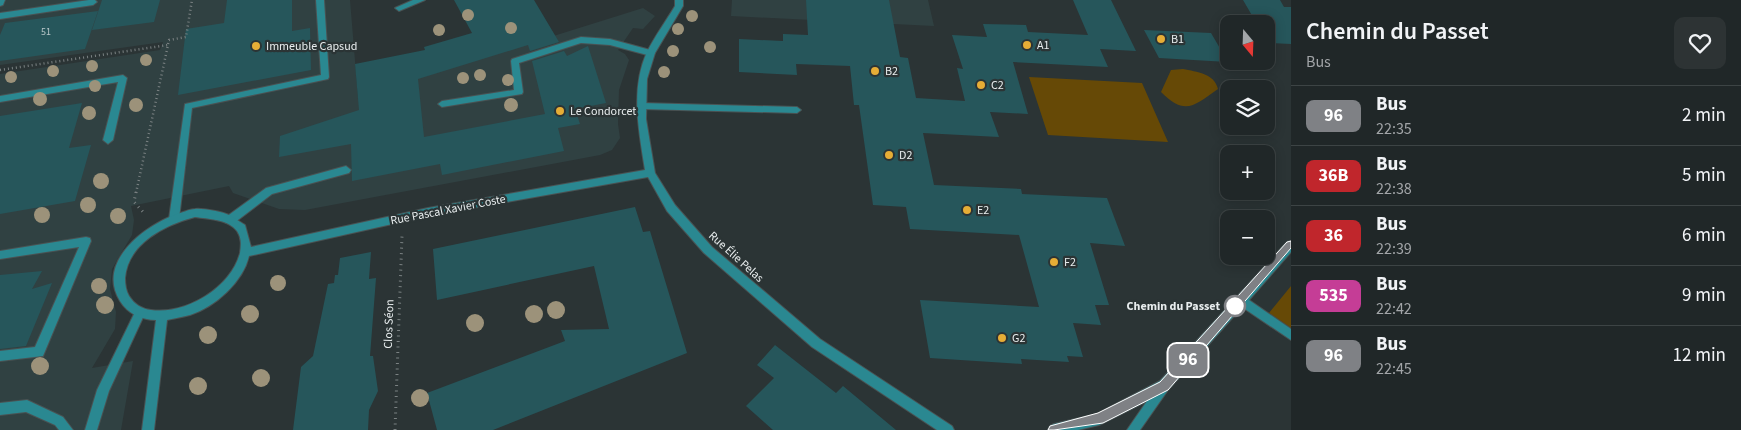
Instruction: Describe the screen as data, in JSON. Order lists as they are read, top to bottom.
{
  "streets": {
    "street": ["Rue Pascal Xavier Coste", "Rue Élie Pelas"],
    "path": ["Clos Séon"]
  },
  "crossings": [
    ["Rue Pascal Xavier Coste", "Rue Élie Pelas"],
    ["Rue Pascal Xavier Coste", "Clos Séon"]
  ],
  "places": [
    "B1",
    "A1",
    "Immeuble Capsud",
    "B2",
    "C2",
    "Le Condorcet",
    "D2",
    "E2",
    "F2",
    "Chemin du Passet",
    "G2"
  ],
  "lines": ["bus line 96"],
  "house_numbers": ["51"],
  "north": "bottom",
  "page": {
    "on_map": "96",
    "heading": ["Chemin du Passet", "Bus"],
    "map_buttons": ["+", "−"],
    "list": [
      {
        "mark": "96",
        "name": "Bus",
        "note": "22:35",
        "value": "2 min"
      },
      {
        "mark": "36B",
        "name": "Bus",
        "note": "22:38",
        "value": "5 min"
      },
      {
        "mark": "36",
        "name": "Bus",
        "note": "22:39",
        "value": "6 min"
      },
      {
        "mark": "535",
        "name": "Bus",
        "note": "22:42",
        "value": "9 min"
      },
      {
        "mark": "96",
        "name": "Bus",
        "note": "22:45",
        "value": "12 min"
      }
    ]
  }
}
